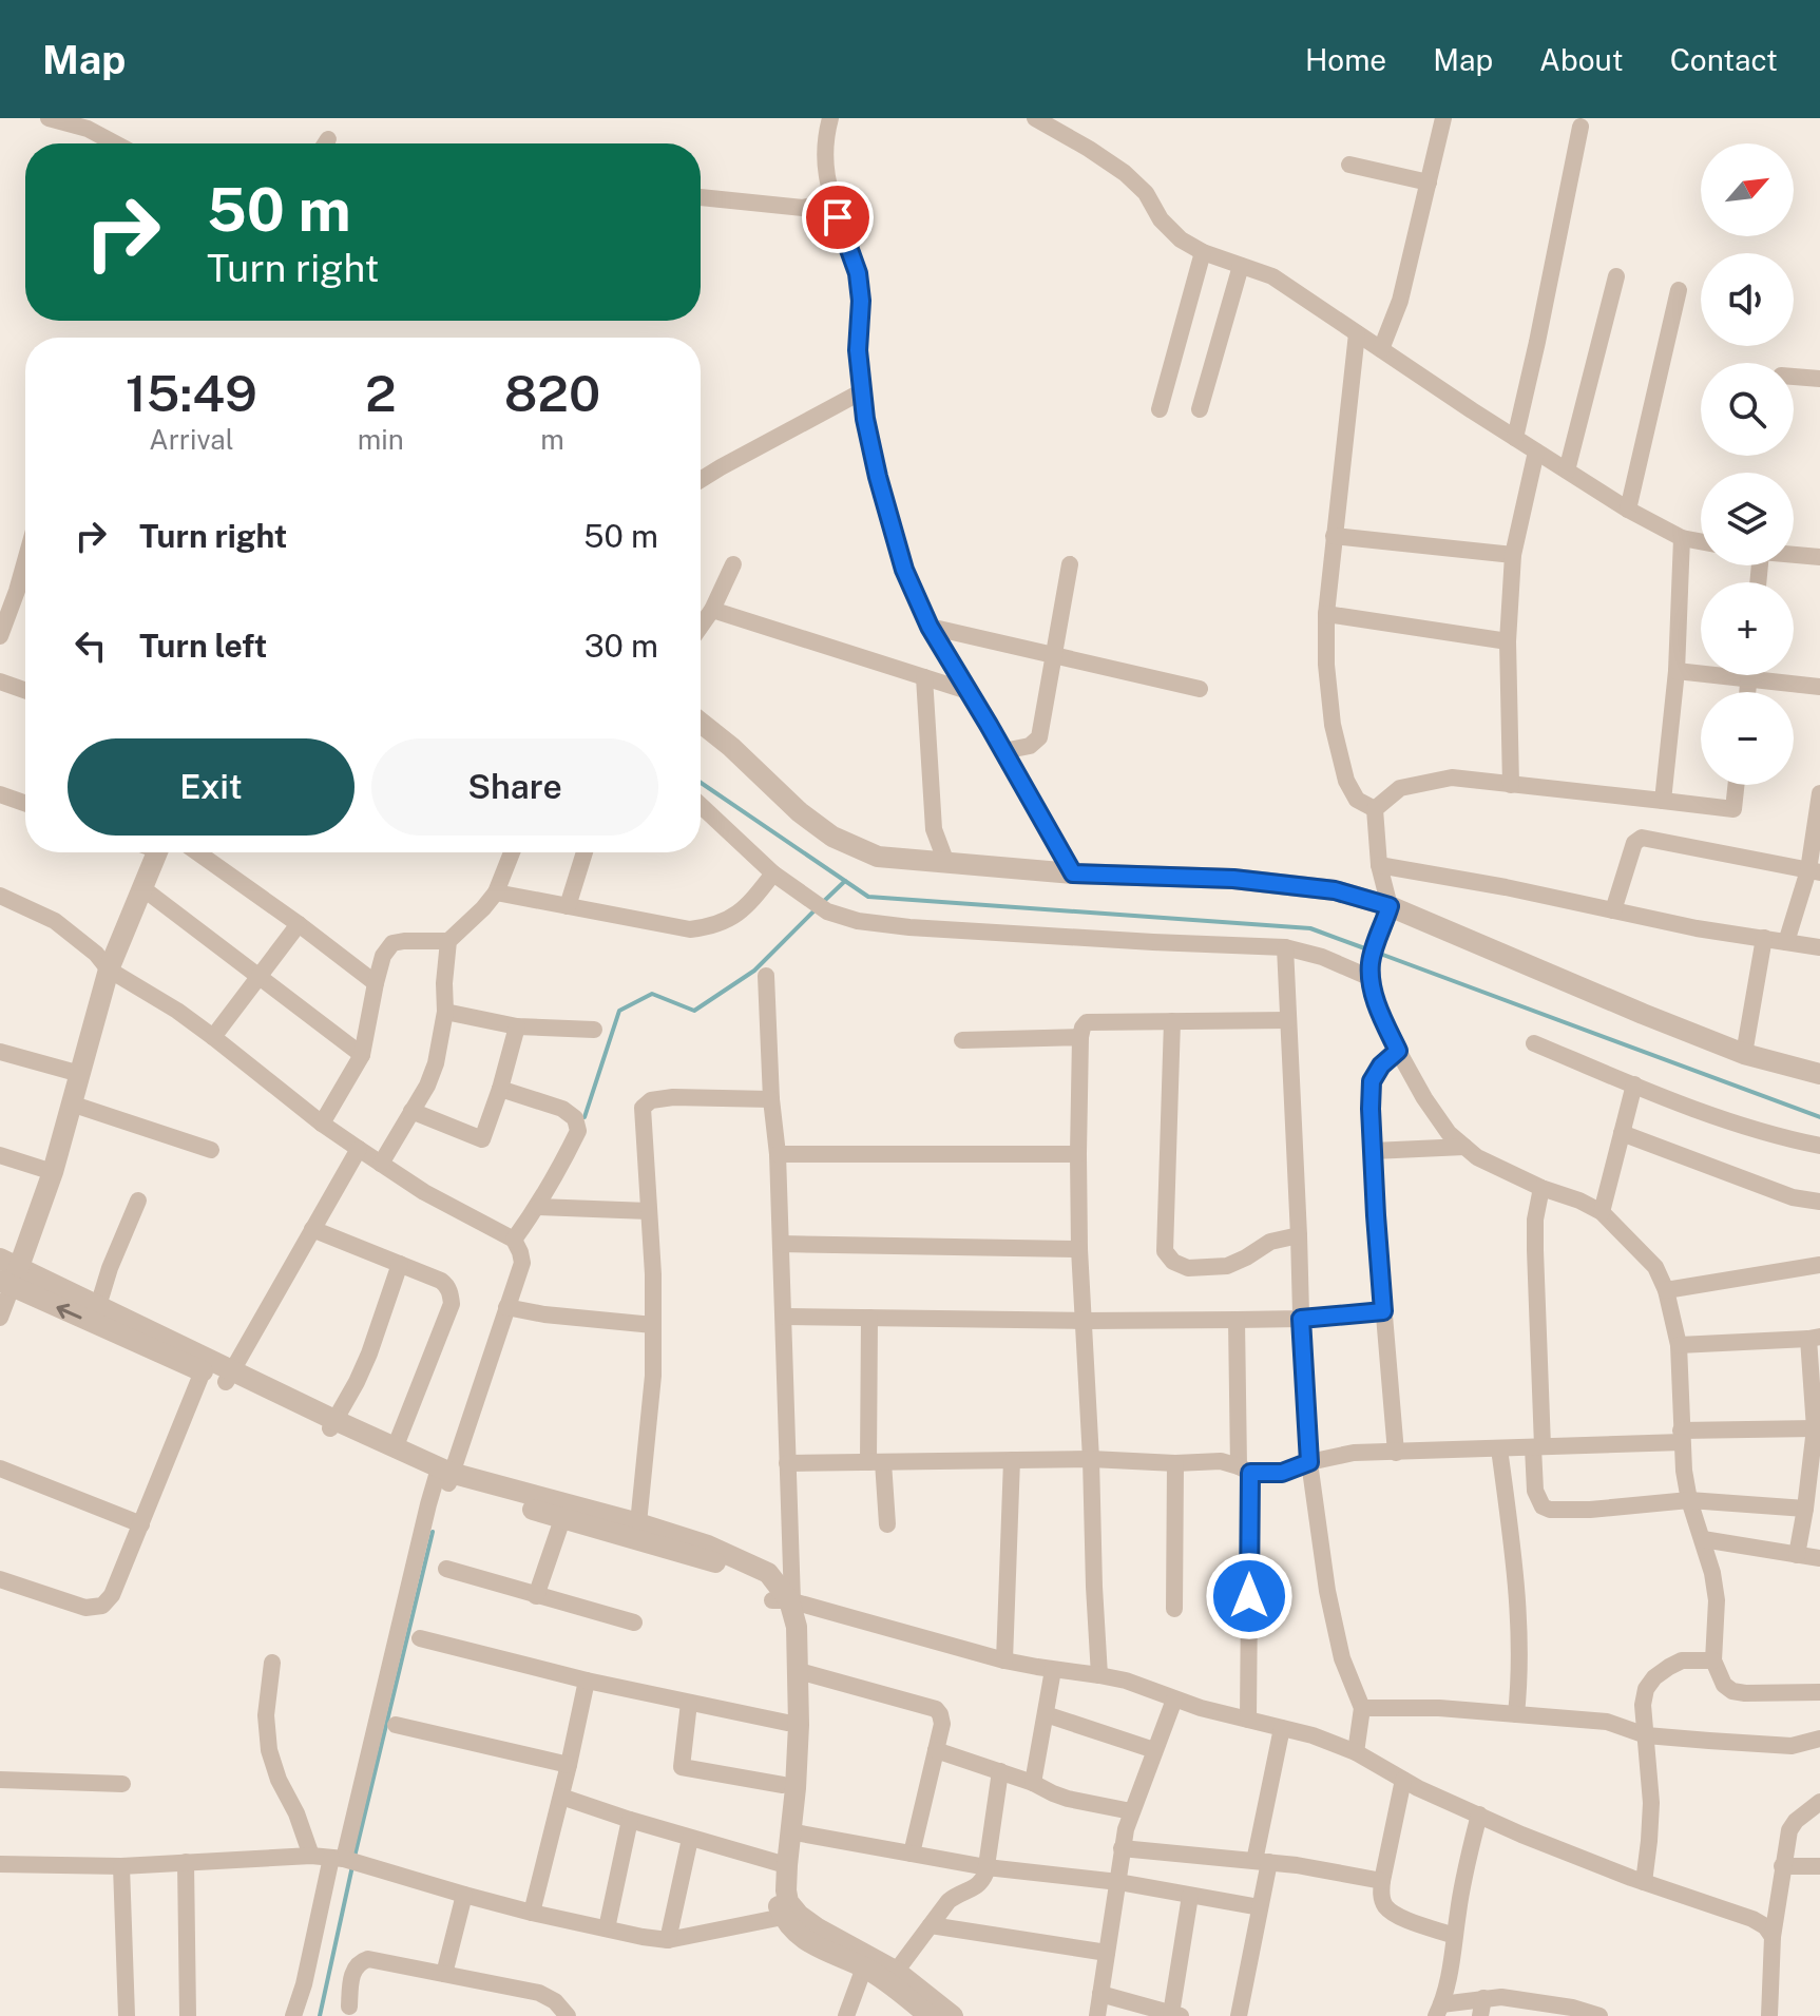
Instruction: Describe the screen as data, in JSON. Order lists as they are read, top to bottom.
{
  "north": "top right",
  "page": {
    "header": "Map",
    "nav": [
      "Home",
      "Map",
      "About",
      "Contact"
    ],
    "map_buttons": ["+", "−"],
    "turn": ["50 m", "Turn right"],
    "eta": [
      "15:49",
      "Arrival",
      "2",
      "min",
      "820",
      "m"
    ],
    "list": [
      {
        "name": "Turn right",
        "value": "50 m"
      },
      {
        "name": "Turn left",
        "value": "30 m"
      }
    ],
    "buttons": ["Exit", "Share"]
  }
}
